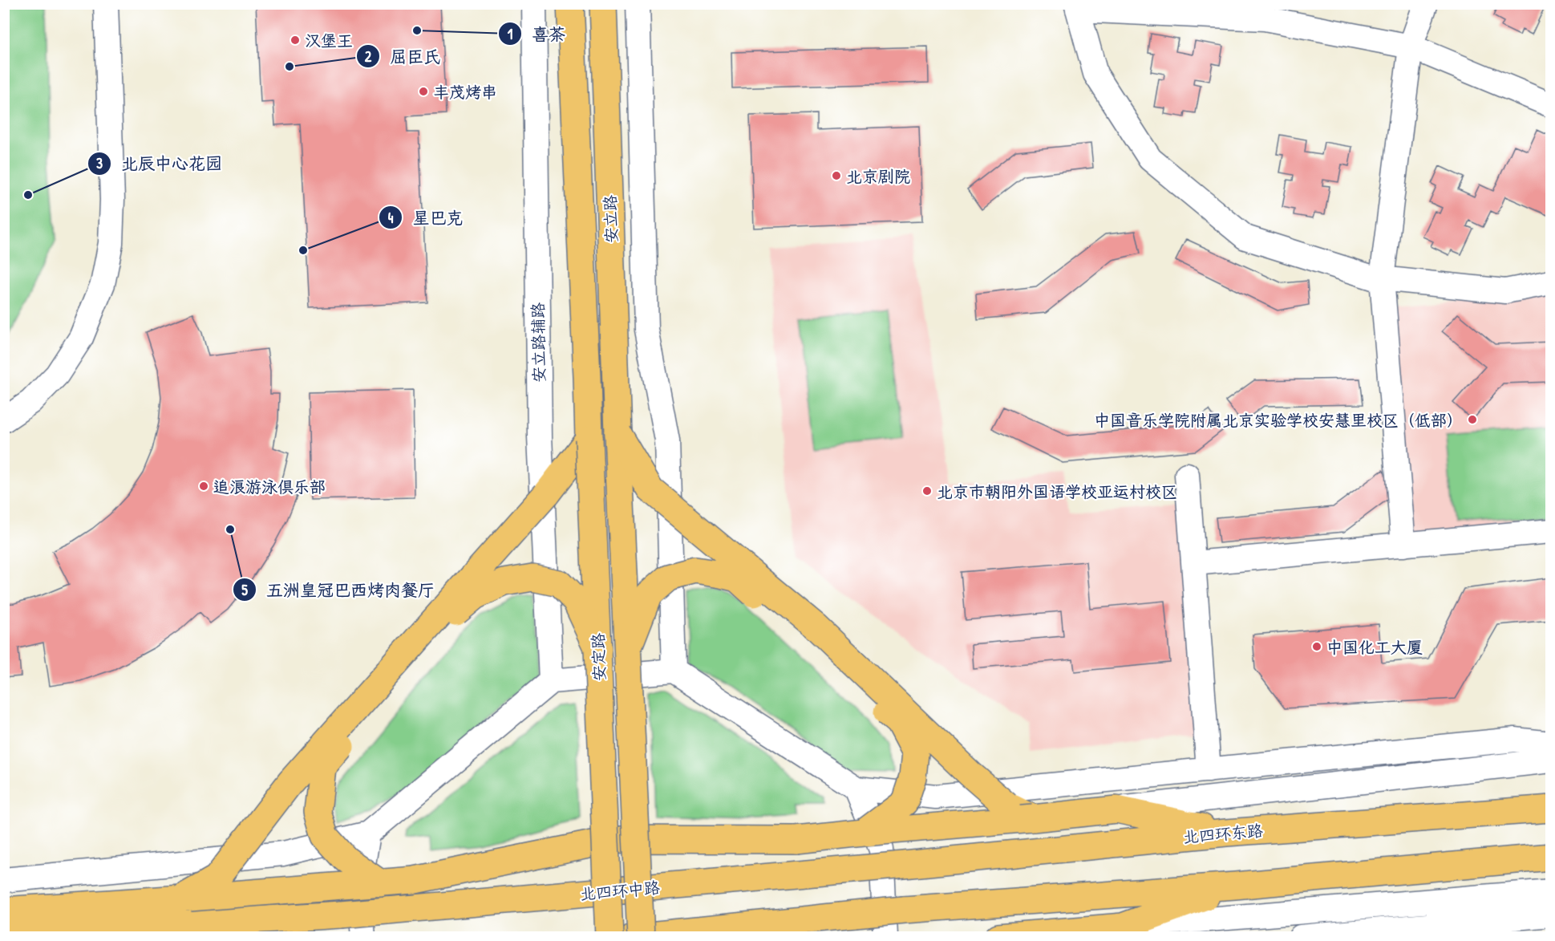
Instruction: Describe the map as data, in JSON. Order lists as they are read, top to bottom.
{
  "streets": {
    "main road": [
      "安立路",
      "安定路",
      "北四环东路",
      "北四环中路"
    ],
    "street": ["安立路辅路"]
  },
  "crossings": [
    ["安立路", "安定路"],
    ["北四环东路", "北四环中路"]
  ],
  "places": [
    "喜茶",
    "汉堡王",
    "屈臣氏",
    "丰茂烤串",
    "北京剧院",
    "北辰中心花园",
    "星巴克",
    "中国音乐学院附属北京实验学校安慧里校区（低部）",
    "追浪游泳俱乐部",
    "北京市朝阳外国语学校亚运村校区",
    "五洲皇冠巴西烤肉餐厅",
    "中国化工大厦"
  ]
}
